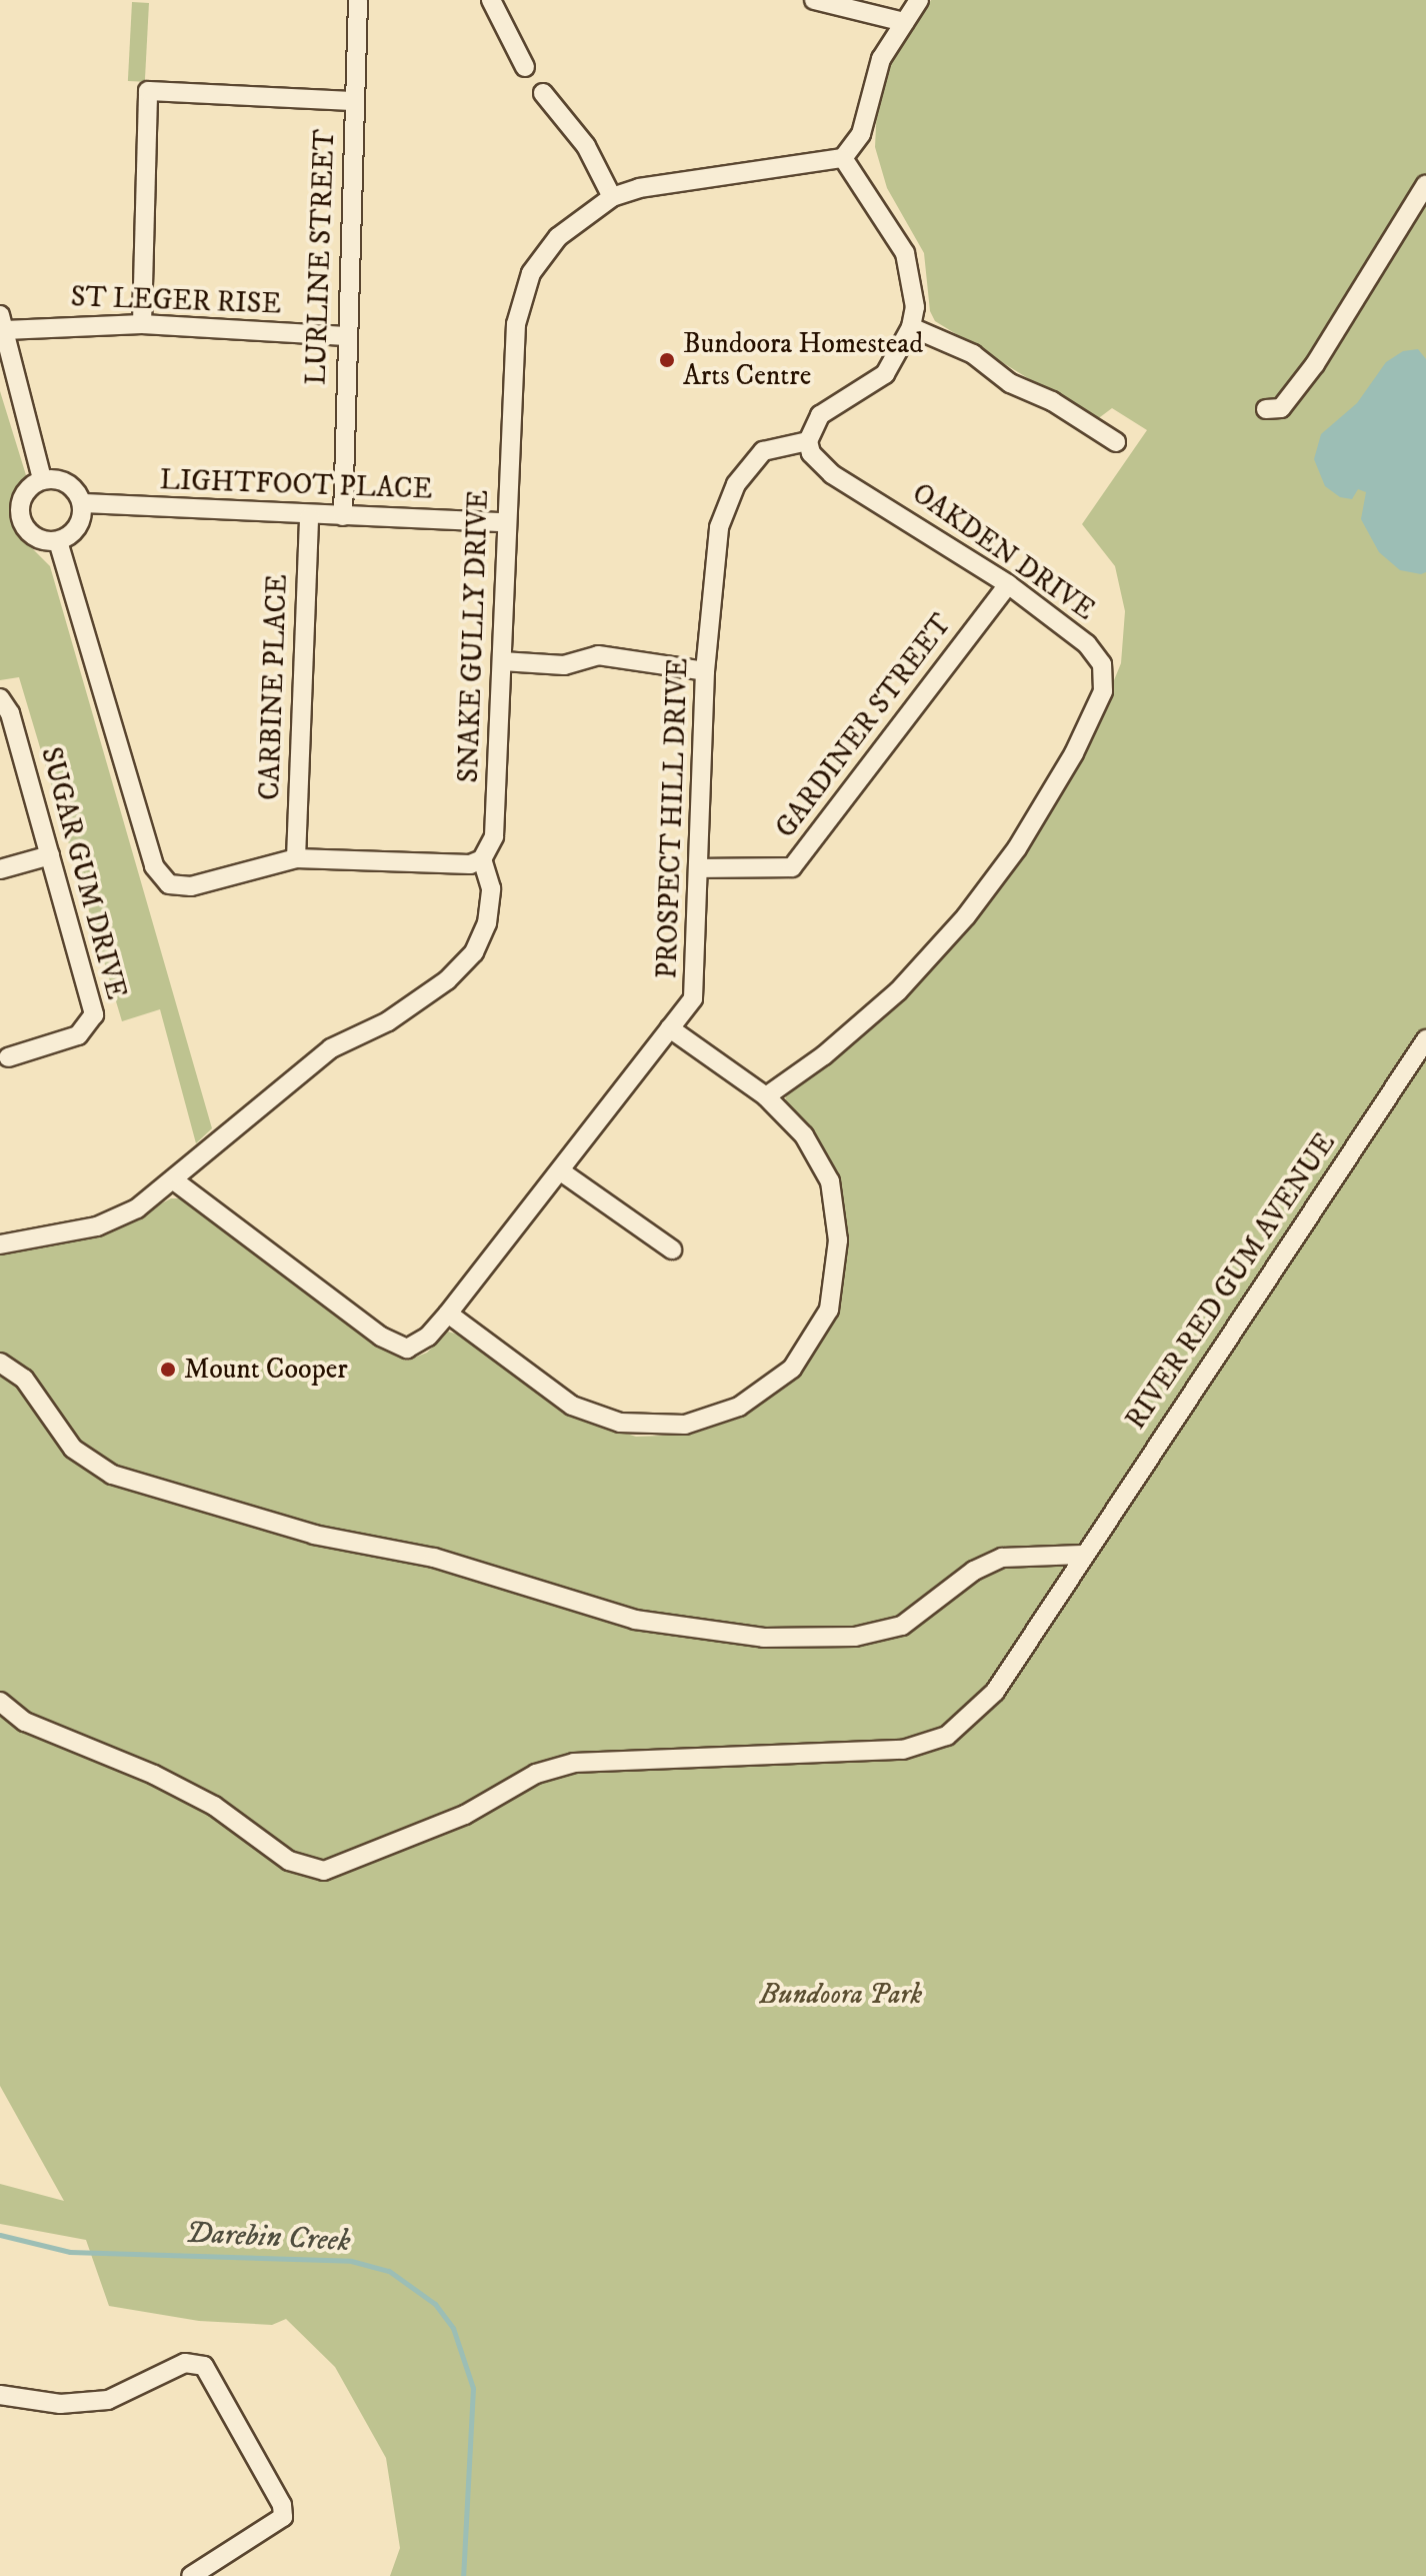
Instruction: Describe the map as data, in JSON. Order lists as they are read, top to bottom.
{
  "streets": {
    "street": [
      "LURLINE STREET",
      "ST LEGER RISE",
      "LIGHTFOOT PLACE",
      "OAKDEN DRIVE",
      "SNAKE GULLY DRIVE",
      "CARBINE PLACE",
      "GARDINER STREET",
      "PROSPECT HILL DRIVE",
      "SUGAR GUM DRIVE",
      "RIVER RED GUM AVENUE"
    ]
  },
  "crossings": [
    ["LURLINE STREET", "ST LEGER RISE"],
    ["LURLINE STREET", "LIGHTFOOT PLACE"],
    ["LIGHTFOOT PLACE", "SNAKE GULLY DRIVE"],
    ["LIGHTFOOT PLACE", "CARBINE PLACE"],
    ["OAKDEN DRIVE", "GARDINER STREET"],
    ["OAKDEN DRIVE", "PROSPECT HILL DRIVE"],
    ["GARDINER STREET", "PROSPECT HILL DRIVE"]
  ],
  "water": ["Darebin Creek"],
  "parks": ["Bundoora Park"],
  "places": ["Bundoora Homestead Arts Centre", "Mount Cooper"]
}
